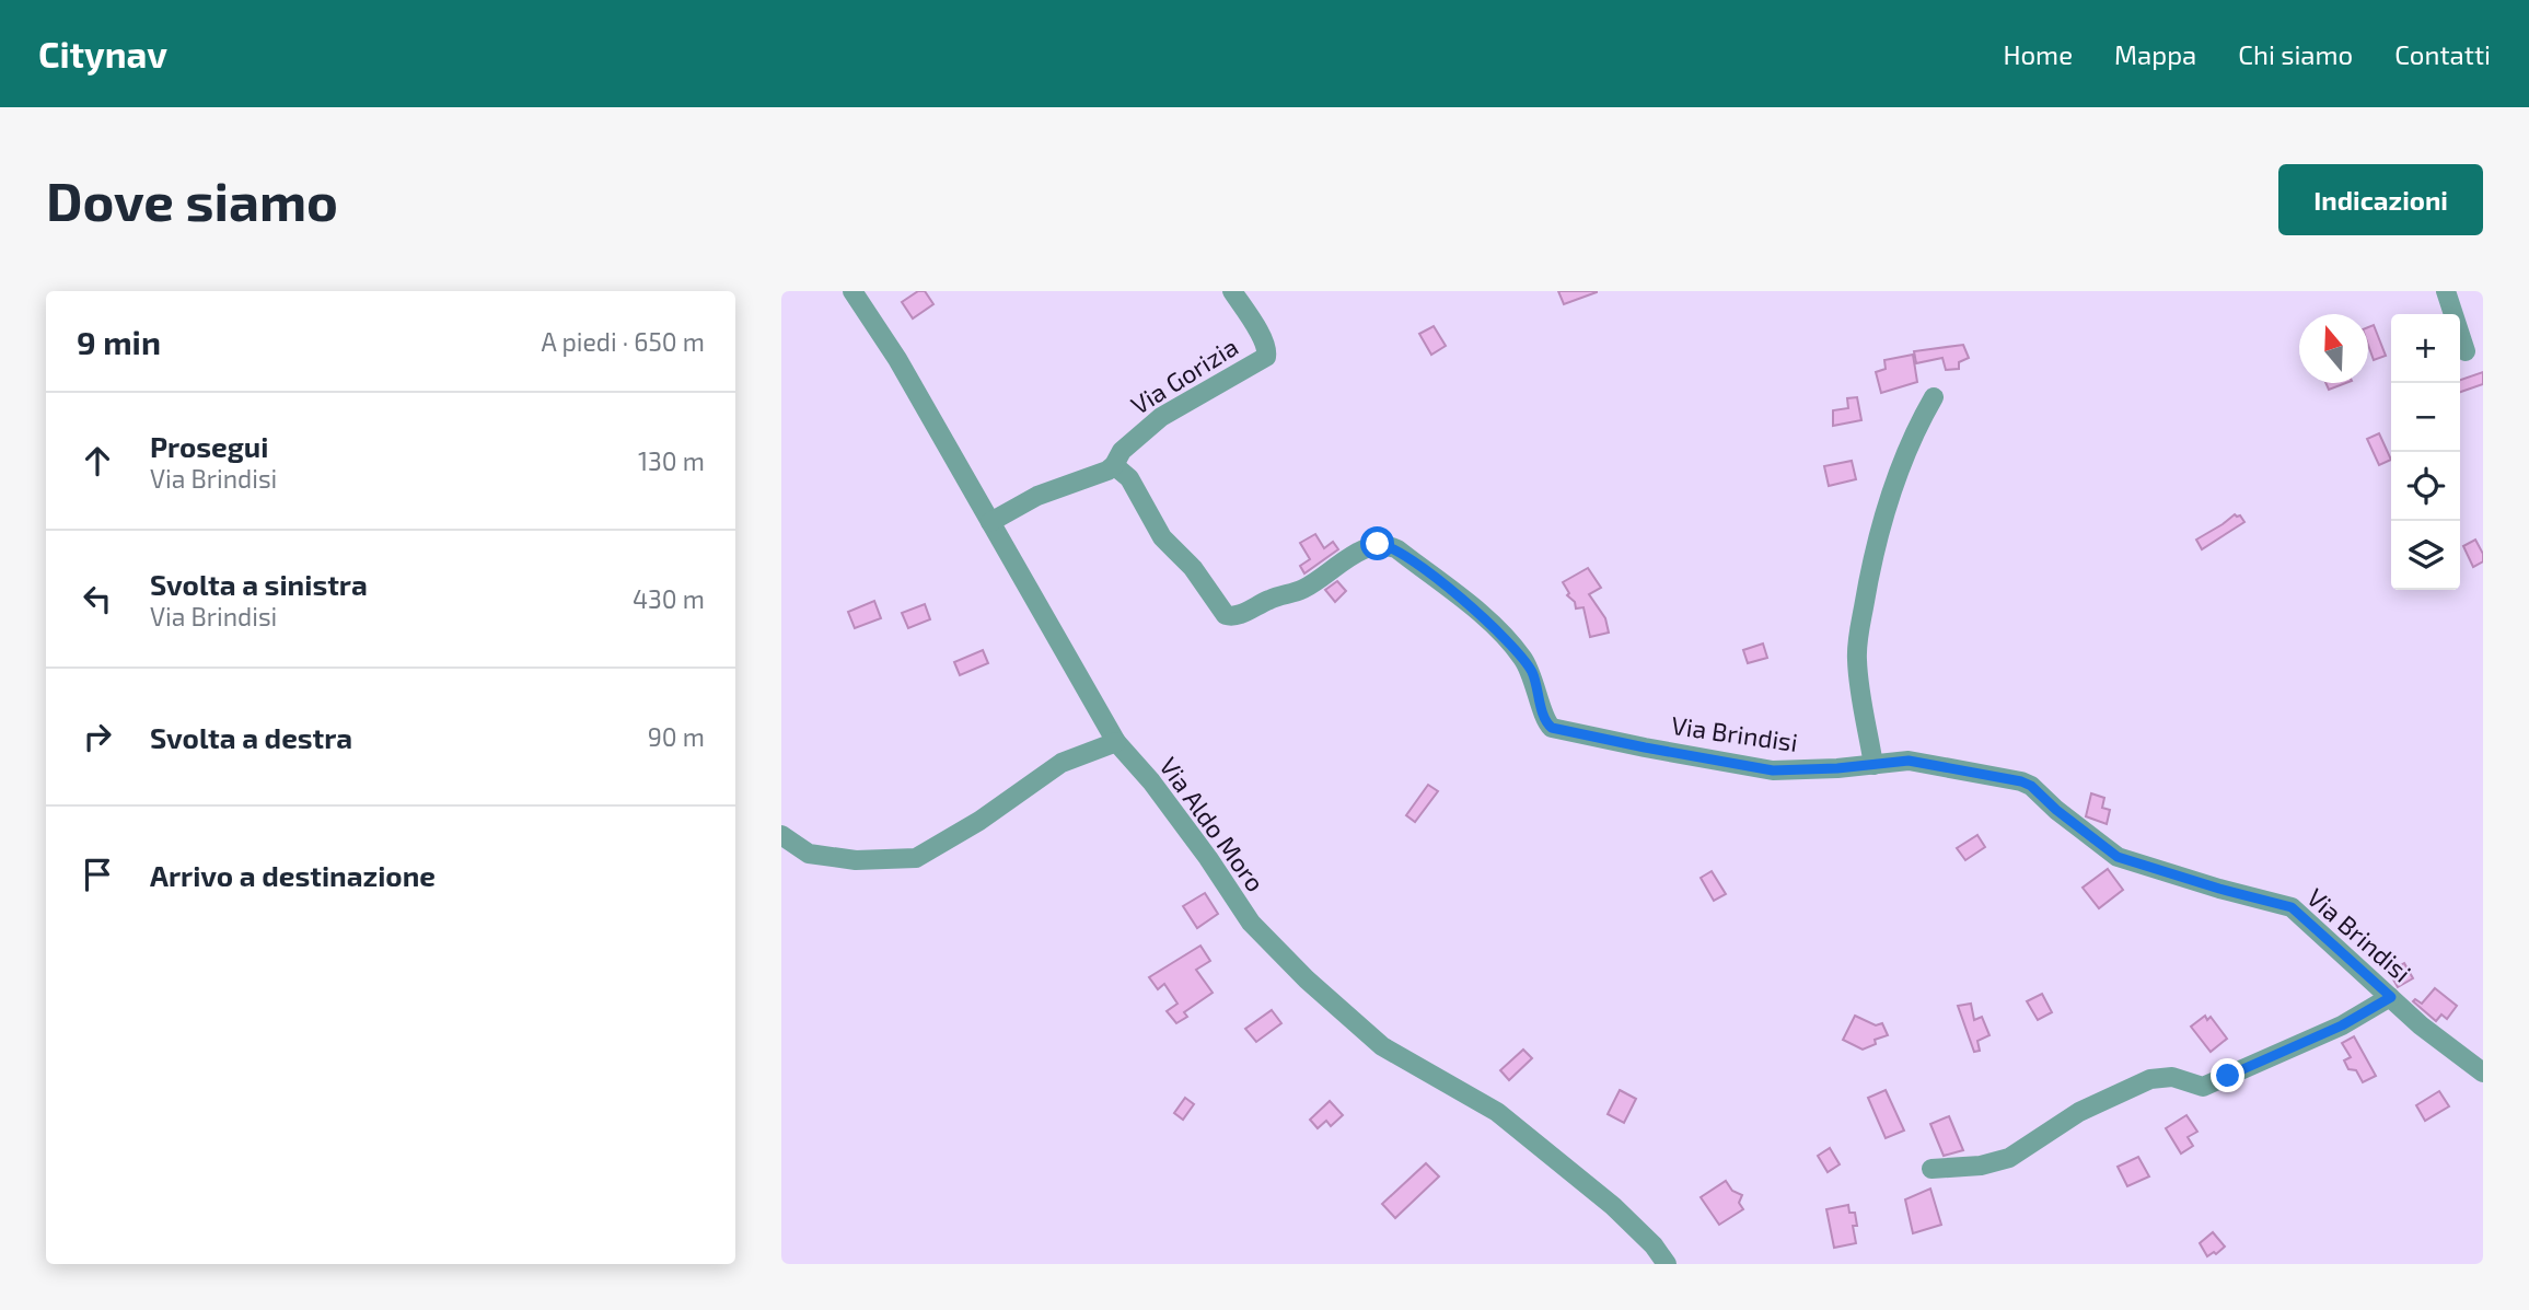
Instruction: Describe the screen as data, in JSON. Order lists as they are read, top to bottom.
{
  "streets": {
    "street": ["Via Gorizia", "Via Brindisi", "Via Aldo Moro"]
  },
  "crossings": [
    ["Via Gorizia", "Via Brindisi"],
    ["Via Gorizia", "Via Aldo Moro"]
  ],
  "north": "top",
  "page": {
    "header": "Citynav",
    "nav": [
      "Home",
      "Mappa",
      "Chi siamo",
      "Contatti"
    ],
    "buttons": "Indicazioni",
    "title": "Dove siamo",
    "heading": ["9 min", "A piedi · 650 m"],
    "map_buttons": ["+", "−"],
    "list": [
      ["Prosegui", "Via Brindisi", "130 m"],
      ["Svolta a sinistra", "Via Brindisi", "430 m"],
      ["Svolta a destra", "90 m"],
      "Arrivo a destinazione"
    ]
  }
}
